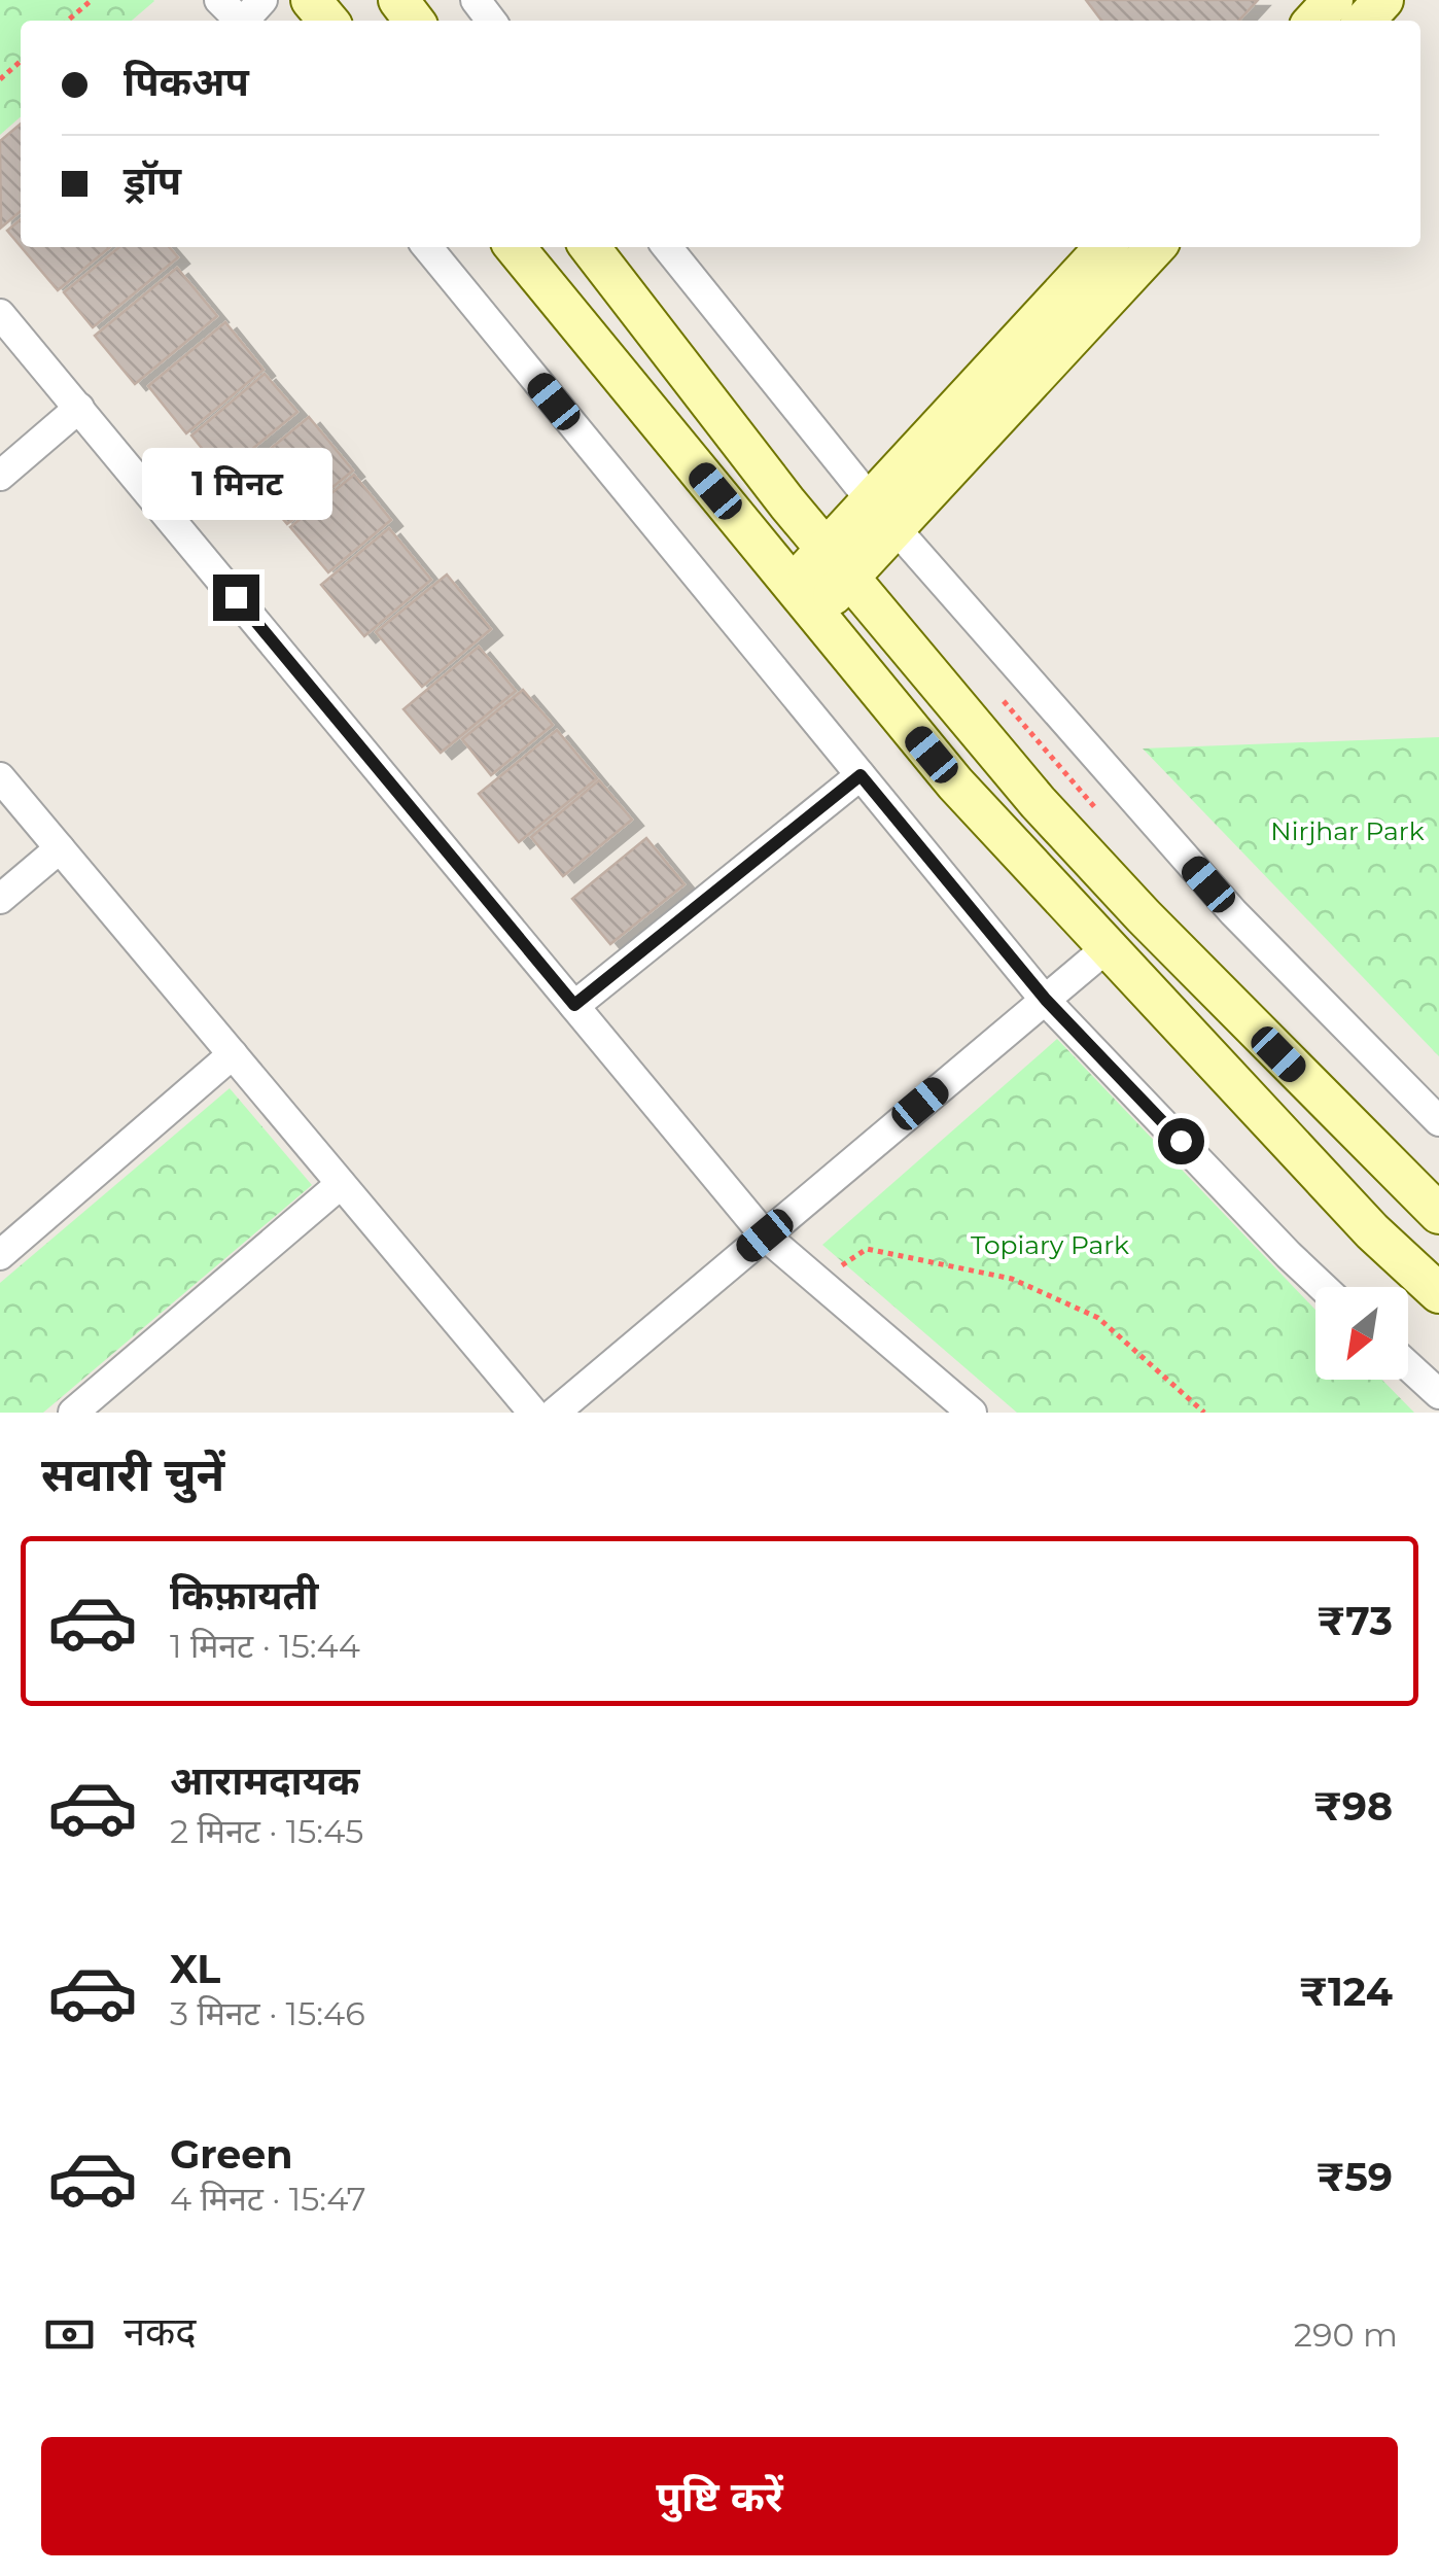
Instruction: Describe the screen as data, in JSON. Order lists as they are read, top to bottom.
{
  "parks": ["Nirjhar Park", "Topiary Park"],
  "north": "bottom left",
  "page": {
    "banner": ["पिकअप", "ड्रॉप"],
    "bubble": "1 मिनट",
    "heading": "सवारी चुनें",
    "list": [
      {
        "name": "किफ़ायती",
        "note": "1 मिनट · 15:44",
        "value": "₹73"
      },
      {
        "name": "आरामदायक",
        "note": "2 मिनट · 15:45",
        "value": "₹98"
      },
      {
        "name": "XL",
        "note": "3 मिनट · 15:46",
        "value": "₹124"
      },
      {
        "name": "Green",
        "note": "4 मिनट · 15:47",
        "value": "₹59"
      }
    ],
    "pay": ["नकद", "290 m"],
    "buttons": "पुष्टि करें"
  }
}
